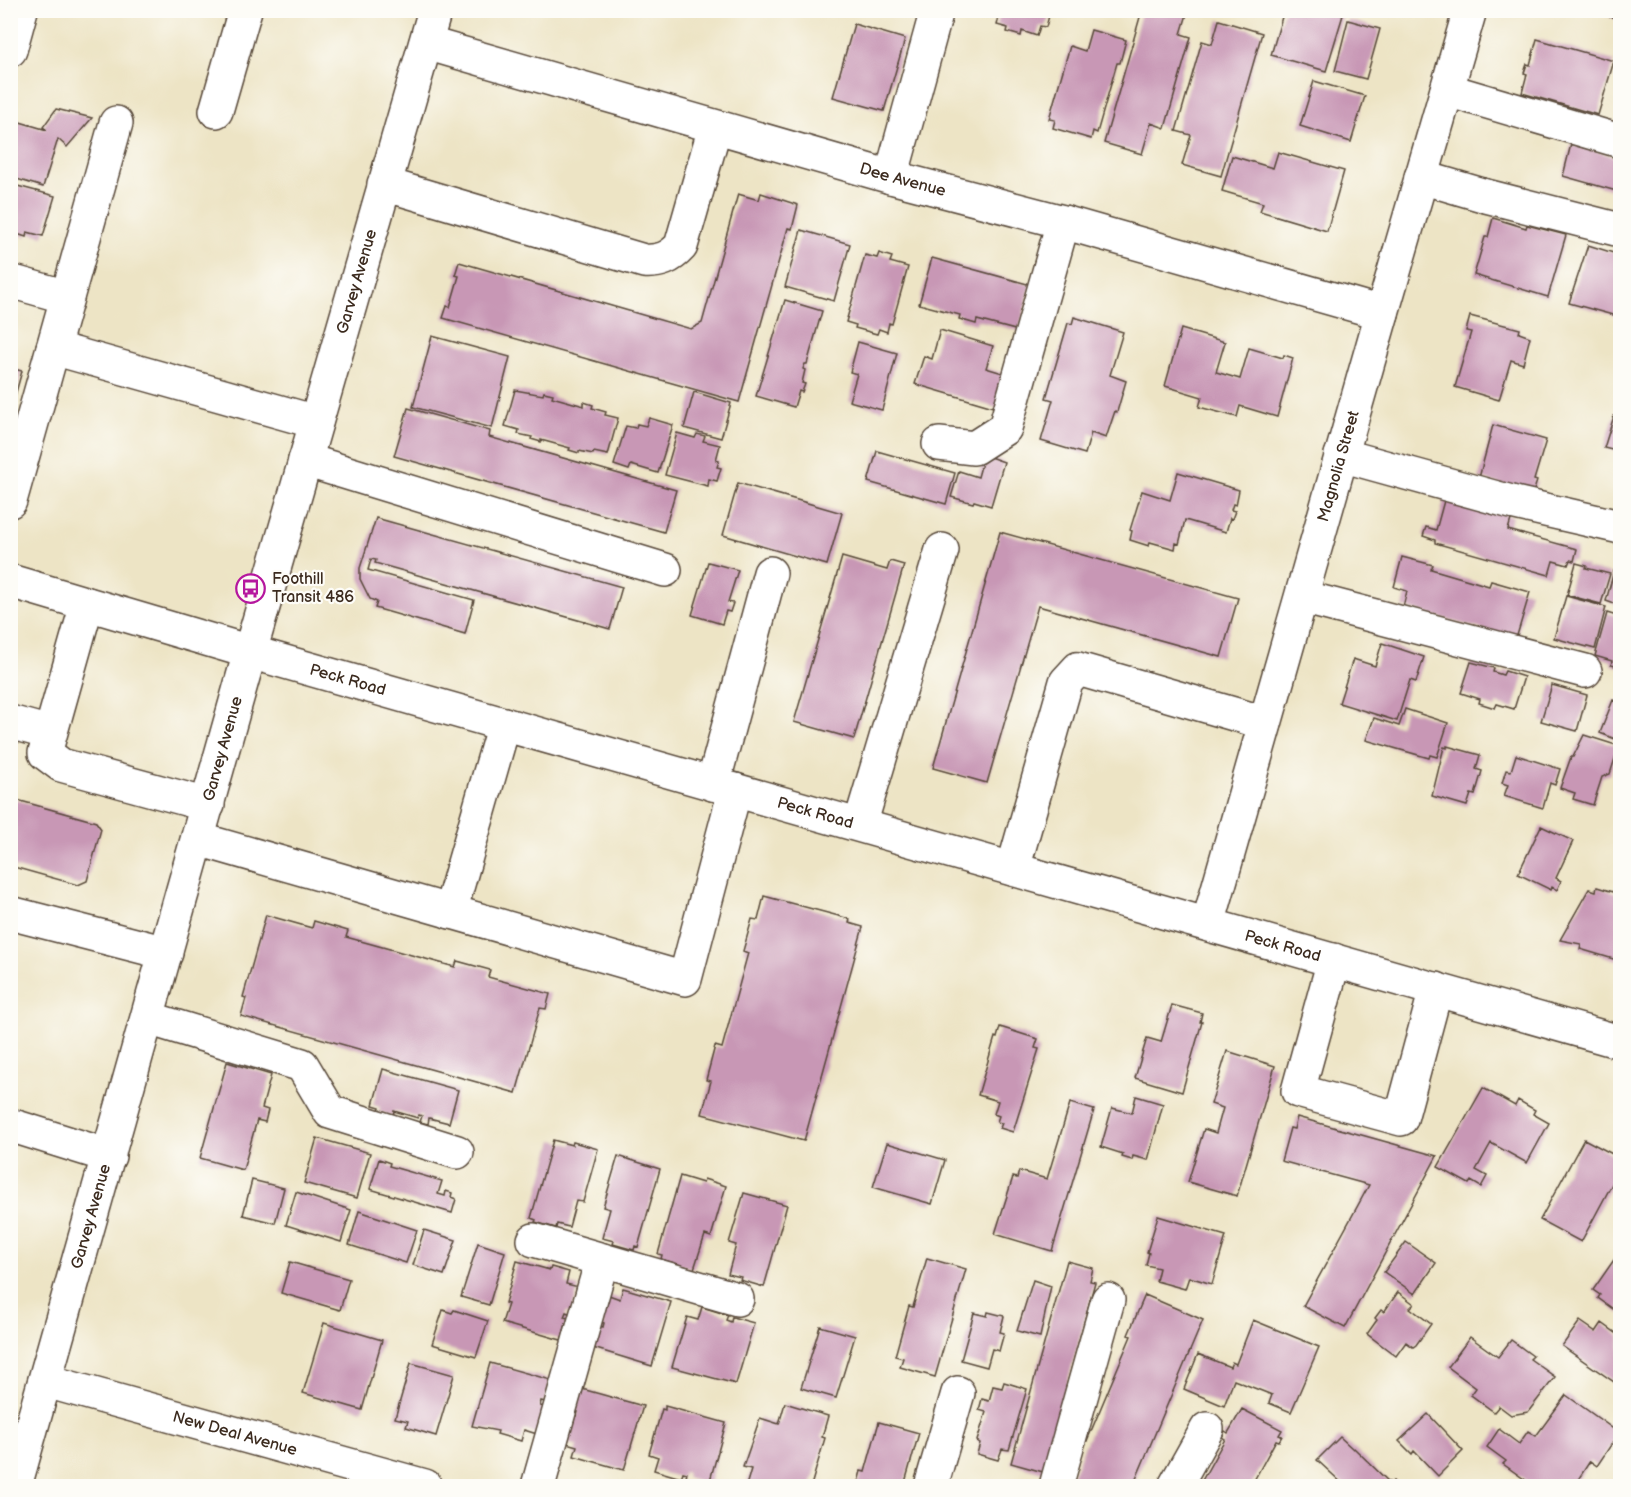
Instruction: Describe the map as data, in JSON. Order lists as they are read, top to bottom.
{
  "streets": {
    "main road": [
      "Dee Avenue",
      "Garvey Avenue",
      "Magnolia Street",
      "Peck Road",
      "New Deal Avenue"
    ]
  },
  "crossings": [
    ["Dee Avenue", "Garvey Avenue"],
    ["Dee Avenue", "Magnolia Street"],
    ["Garvey Avenue", "Peck Road"],
    ["Garvey Avenue", "New Deal Avenue"],
    ["Magnolia Street", "Peck Road"]
  ],
  "places": {
    "bus stop": ["Foothill Transit 486"]
  }
}
